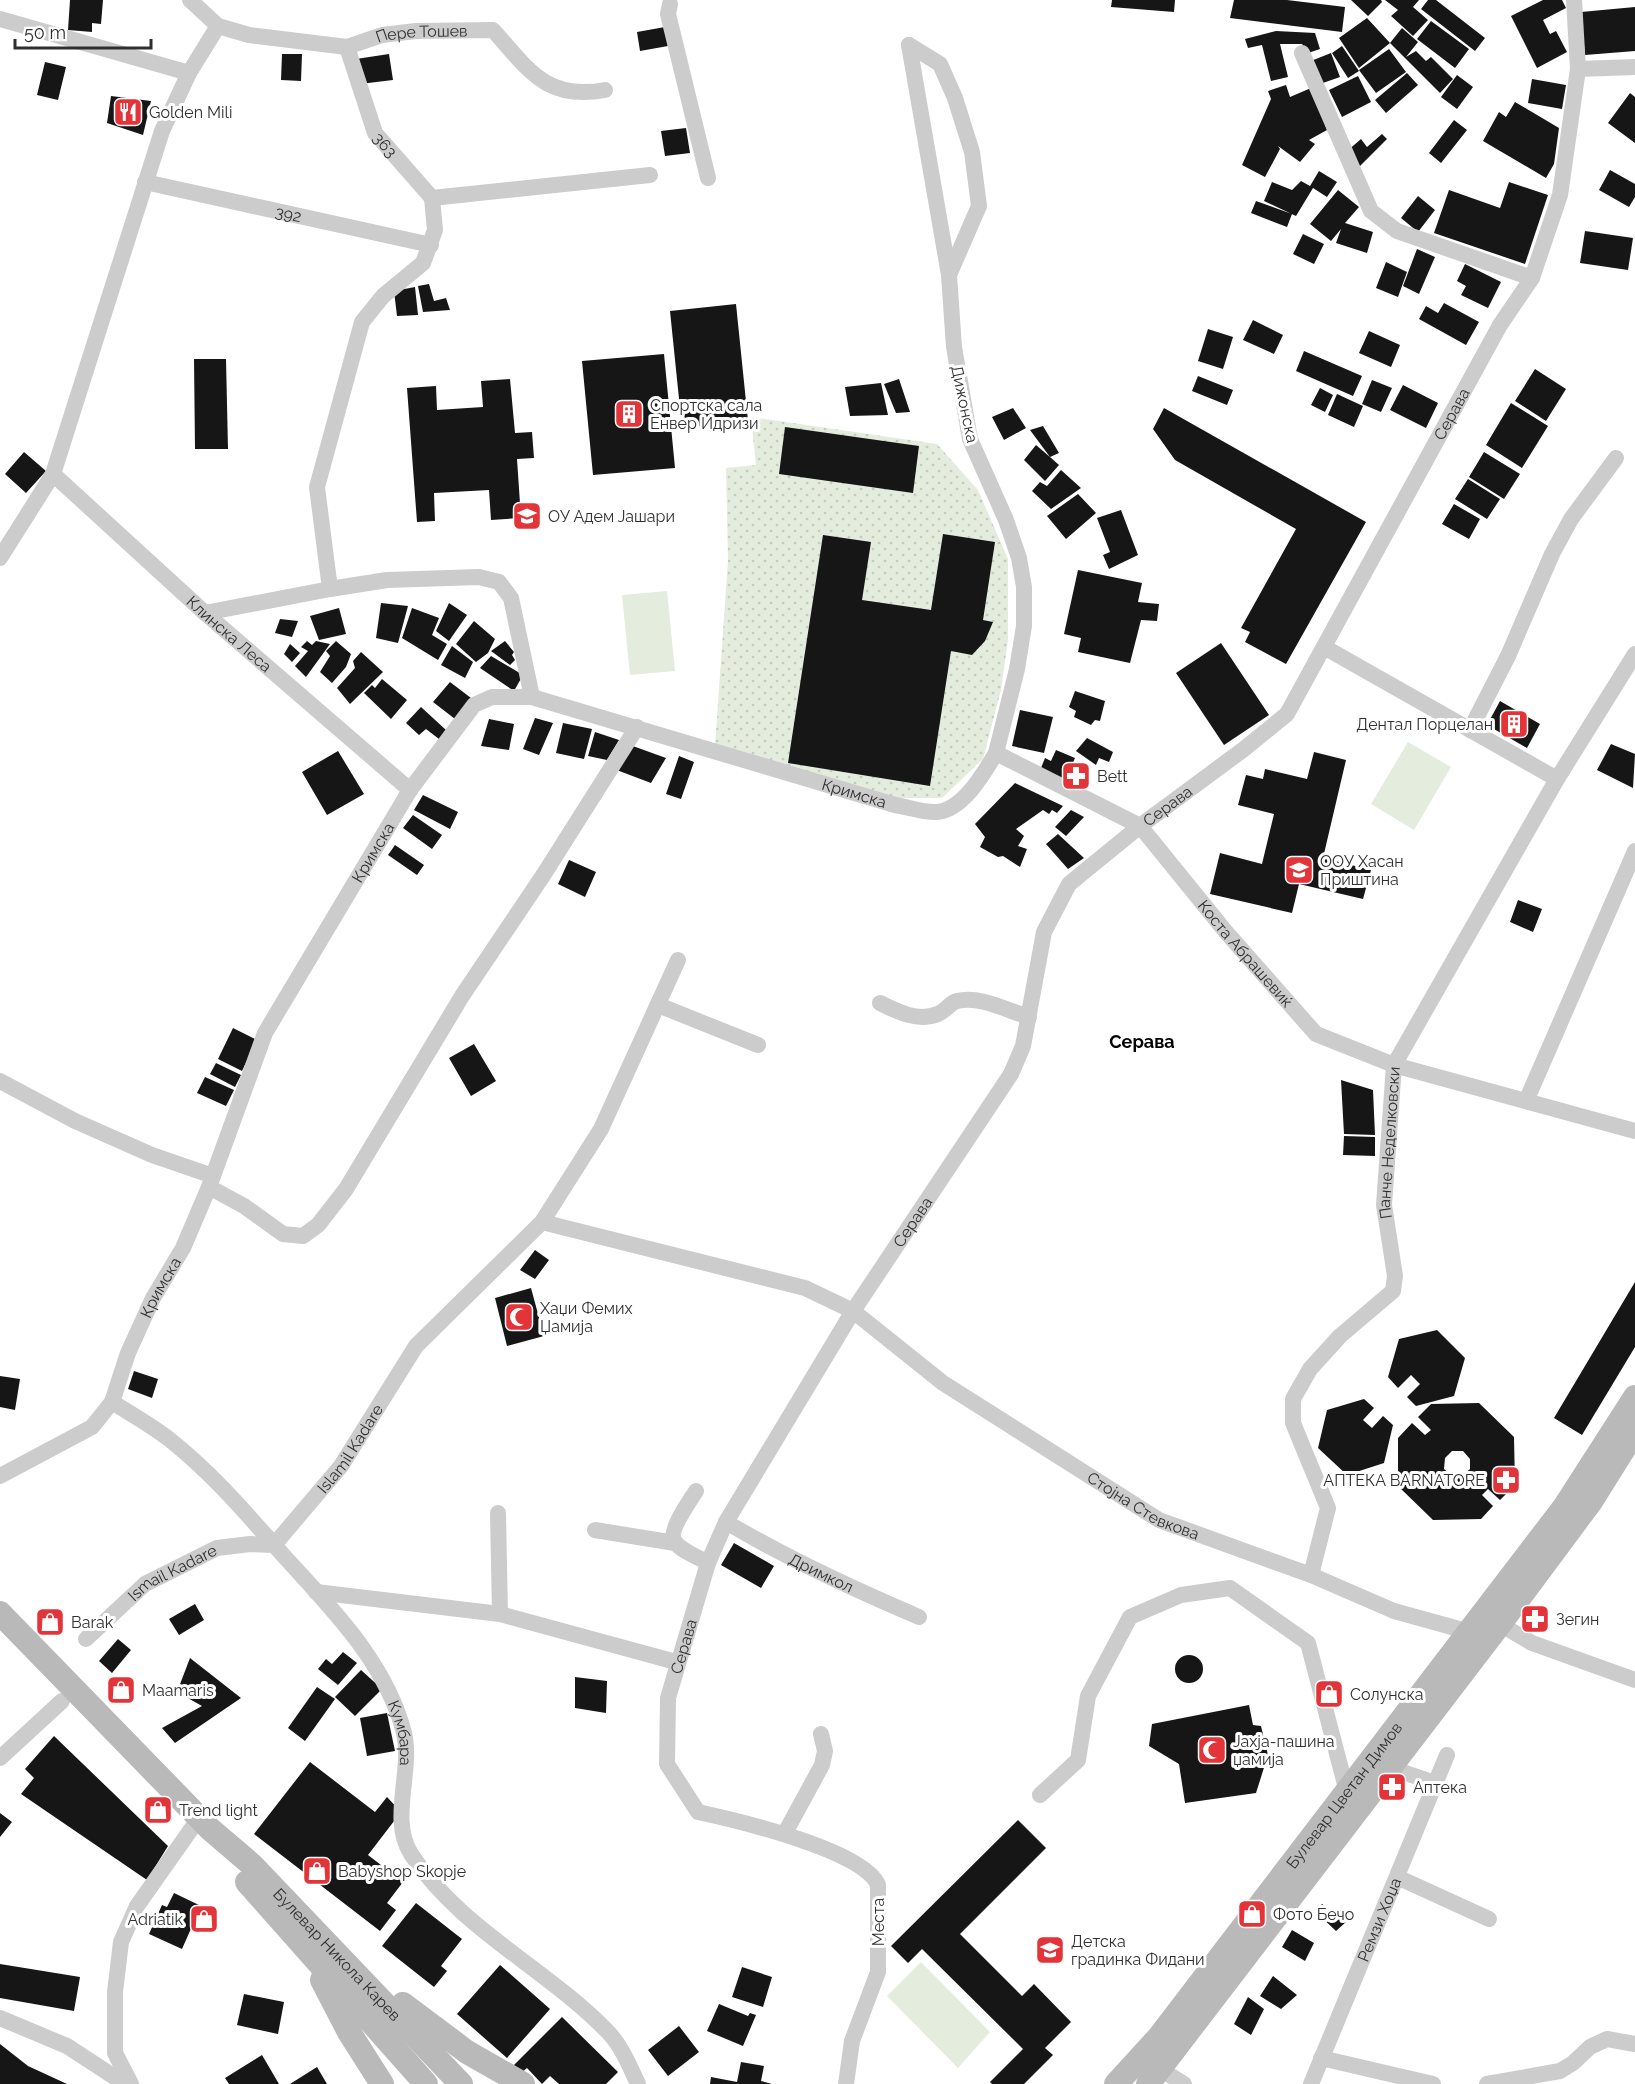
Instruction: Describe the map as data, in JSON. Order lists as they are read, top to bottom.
{
  "streets": {
    "street": [
      "Пере Тошев",
      "363",
      "392",
      "Дижонска",
      "Серава",
      "Клинска Леса",
      "Кримска",
      "Коста Абрашевиќ",
      "Панче Неделковски",
      "Islamil Kadare",
      "Стојна Стевкова",
      "Дримкол",
      "Ismail Kadare",
      "Кумбара",
      "Булевар Цветан Димов",
      "Ремзи Хоџа",
      "Места",
      "Булевар Никола Карев"
    ]
  },
  "crossings": [
    ["Пере Тошев", "363"],
    ["Дижонска", "Кримска"],
    ["Дижонска", "Коста Абрашевиќ"],
    ["Серава", "Коста Абрашевиќ"],
    ["Серава", "Стојна Стевкова"],
    ["Серава", "Дримкол"],
    ["Серава", "Места"],
    ["Клинска Леса", "Кримска"],
    ["Кримска", "Коста Абрашевиќ"],
    ["Кримска", "Кумбара"],
    ["Коста Абрашевиќ", "Панче Неделковски"],
    ["Панче Неделковски", "Стојна Стевкова"],
    ["Islamil Kadare", "Стојна Стевкова"],
    ["Islamil Kadare", "Ismail Kadare"],
    ["Islamil Kadare", "Кумбара"],
    ["Стојна Стевкова", "Булевар Цветан Димов"],
    ["Ismail Kadare", "Кумбара"]
  ],
  "districts": ["Серава"],
  "places": {
    "restaurant": ["Golden Mili"],
    "building": ["Спортска сала Енвер Идризи", "Дентал Порцелан"],
    "school or university": ["ОУ Адем Јашари", "ООУ Хасан Приштина", "Детска градинка Фидани"],
    "pharmacy": [
      "Bett",
      "АПТЕКА BARNATORE",
      "Зегин",
      "Аптека"
    ],
    "mosque": ["Хаџи Фемих Џамија", "Јахја-пашина џамија"],
    "shop": [
      "Barak",
      "Maamaris",
      "Солунска",
      "Trend light",
      "Babyshop Skopje",
      "Фото Бечо",
      "Adriatik"
    ]
  },
  "scale_bar": "50 m"
}
